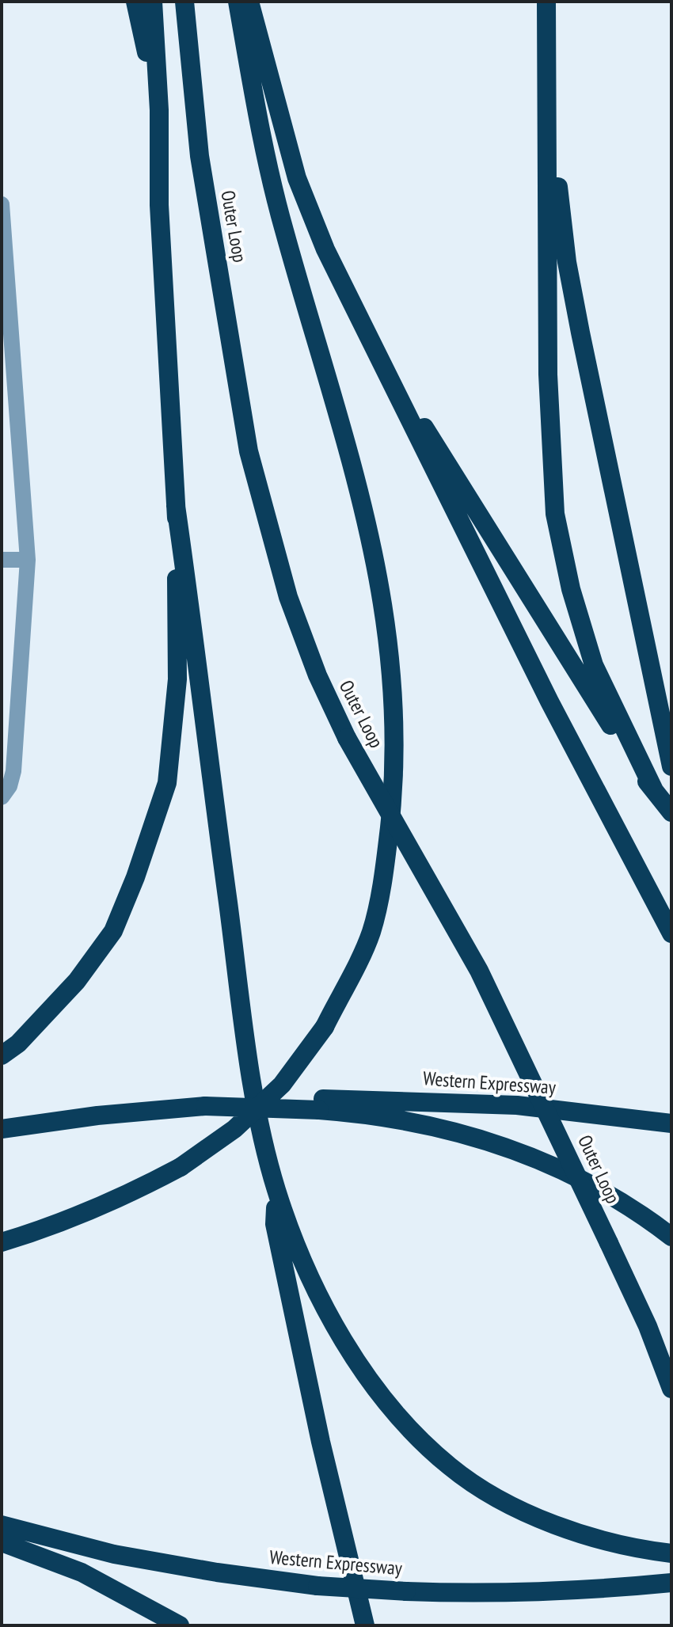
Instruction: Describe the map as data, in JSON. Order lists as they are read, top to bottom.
{
  "streets": {
    "highway": ["Outer Loop", "Western Expressway"]
  }
}
